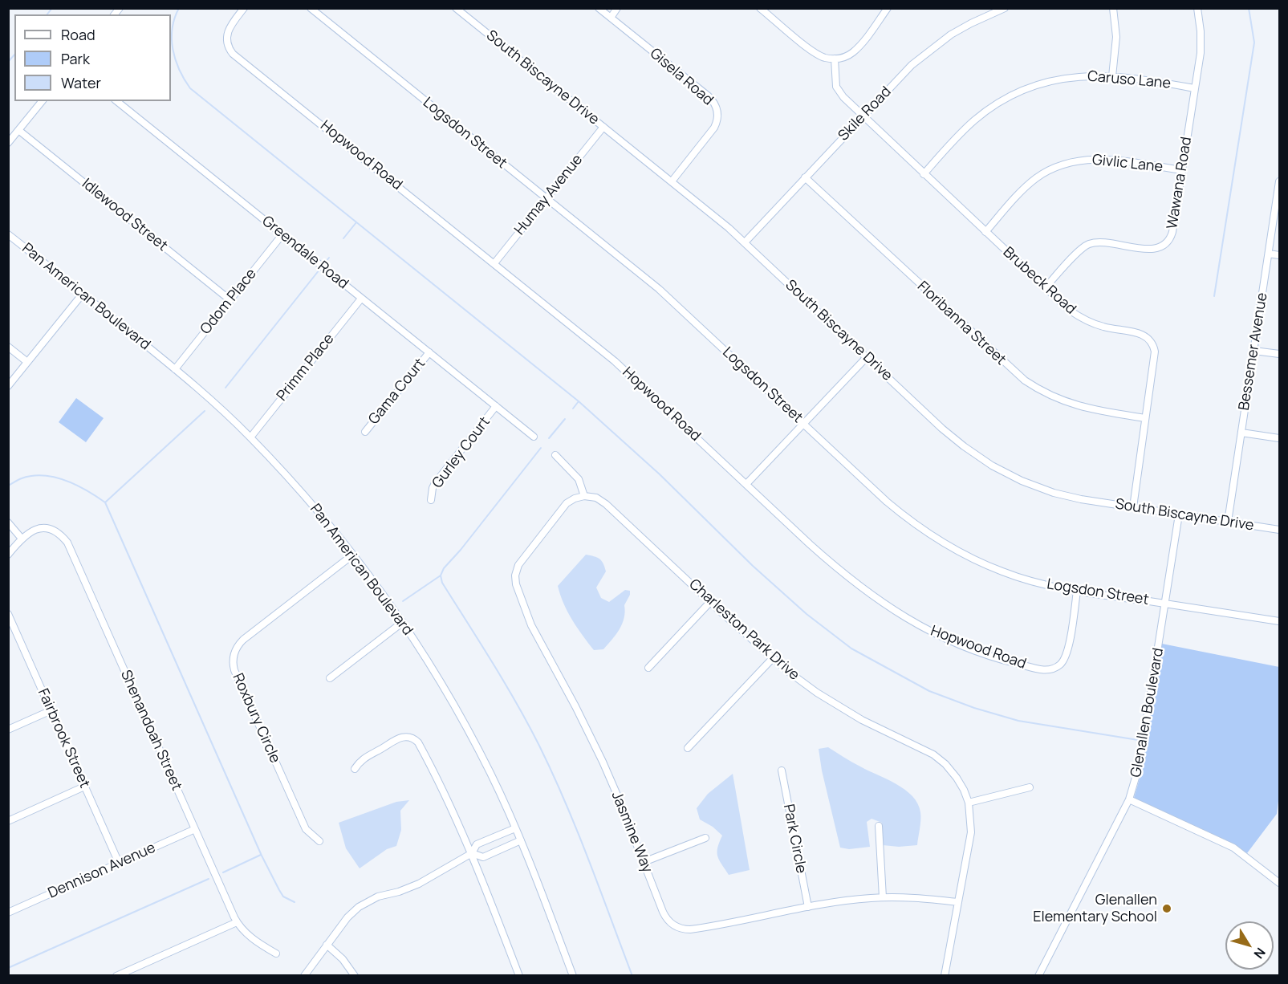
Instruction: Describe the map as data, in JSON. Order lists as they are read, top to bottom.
{
  "streets": {
    "street": [
      "Gisela Road",
      "South Biscayne Drive",
      "Caruso Lane",
      "Skile Road",
      "Logsdon Street",
      "Hopwood Road",
      "Givlic Lane",
      "Wawana Road",
      "Humay Avenue",
      "Idlewood Street",
      "Greendale Road",
      "Brubeck Road",
      "Pan American Boulevard",
      "Odom Place",
      "Floribanna Street",
      "Bessemer Avenue",
      "Primm Place",
      "Gama Court",
      "Gurley Court",
      "Charleston Park Drive",
      "Glenallen Boulevard",
      "Roxbury Circle",
      "Shenandoah Street",
      "Fairbrook Street",
      "Jasmine Way",
      "Park Circle",
      "Dennison Avenue"
    ]
  },
  "crossings": [
    ["Gisela Road", "South Biscayne Drive"],
    ["South Biscayne Drive", "Skile Road"],
    ["South Biscayne Drive", "Humay Avenue"],
    ["South Biscayne Drive", "Brubeck Road"],
    ["South Biscayne Drive", "Bessemer Avenue"],
    ["South Biscayne Drive", "Glenallen Boulevard"],
    ["Caruso Lane", "Wawana Road"],
    ["Caruso Lane", "Brubeck Road"],
    ["Skile Road", "Brubeck Road"],
    ["Skile Road", "Floribanna Street"],
    ["Logsdon Street", "Hopwood Road"],
    ["Logsdon Street", "Humay Avenue"],
    ["Logsdon Street", "Glenallen Boulevard"],
    ["Hopwood Road", "Humay Avenue"],
    ["Givlic Lane", "Wawana Road"],
    ["Givlic Lane", "Brubeck Road"],
    ["Wawana Road", "Brubeck Road"],
    ["Idlewood Street", "Odom Place"],
    ["Greendale Road", "Odom Place"],
    ["Greendale Road", "Primm Place"],
    ["Greendale Road", "Gama Court"],
    ["Greendale Road", "Gurley Court"],
    ["Brubeck Road", "Floribanna Street"],
    ["Pan American Boulevard", "Odom Place"],
    ["Pan American Boulevard", "Primm Place"],
    ["Pan American Boulevard", "Roxbury Circle"],
    ["Charleston Park Drive", "Jasmine Way"],
    ["Shenandoah Street", "Dennison Avenue"],
    ["Fairbrook Street", "Dennison Avenue"],
    ["Jasmine Way", "Park Circle"]
  ],
  "places": ["Glenallen Elementary School"],
  "legend": ["Road", "Park", "Water"],
  "north": "bottom right"
}
